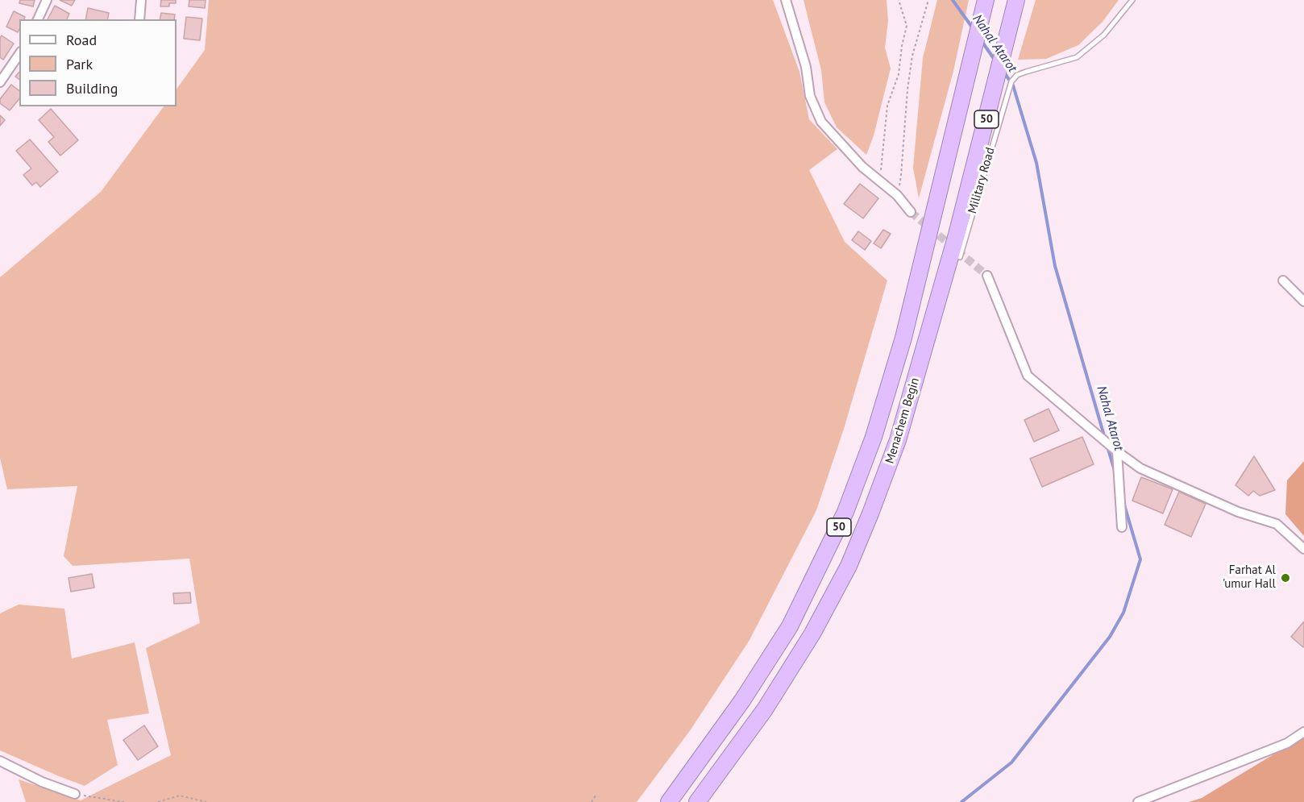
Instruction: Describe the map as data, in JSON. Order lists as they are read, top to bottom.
{
  "streets": {
    "highway": ["50", "Menachem Begin"],
    "lane": ["Military Road"]
  },
  "water": ["Nahal Atarot"],
  "places": ["Farhat Al 'umur Hall"],
  "legend": ["Road", "Park", "Building"]
}
